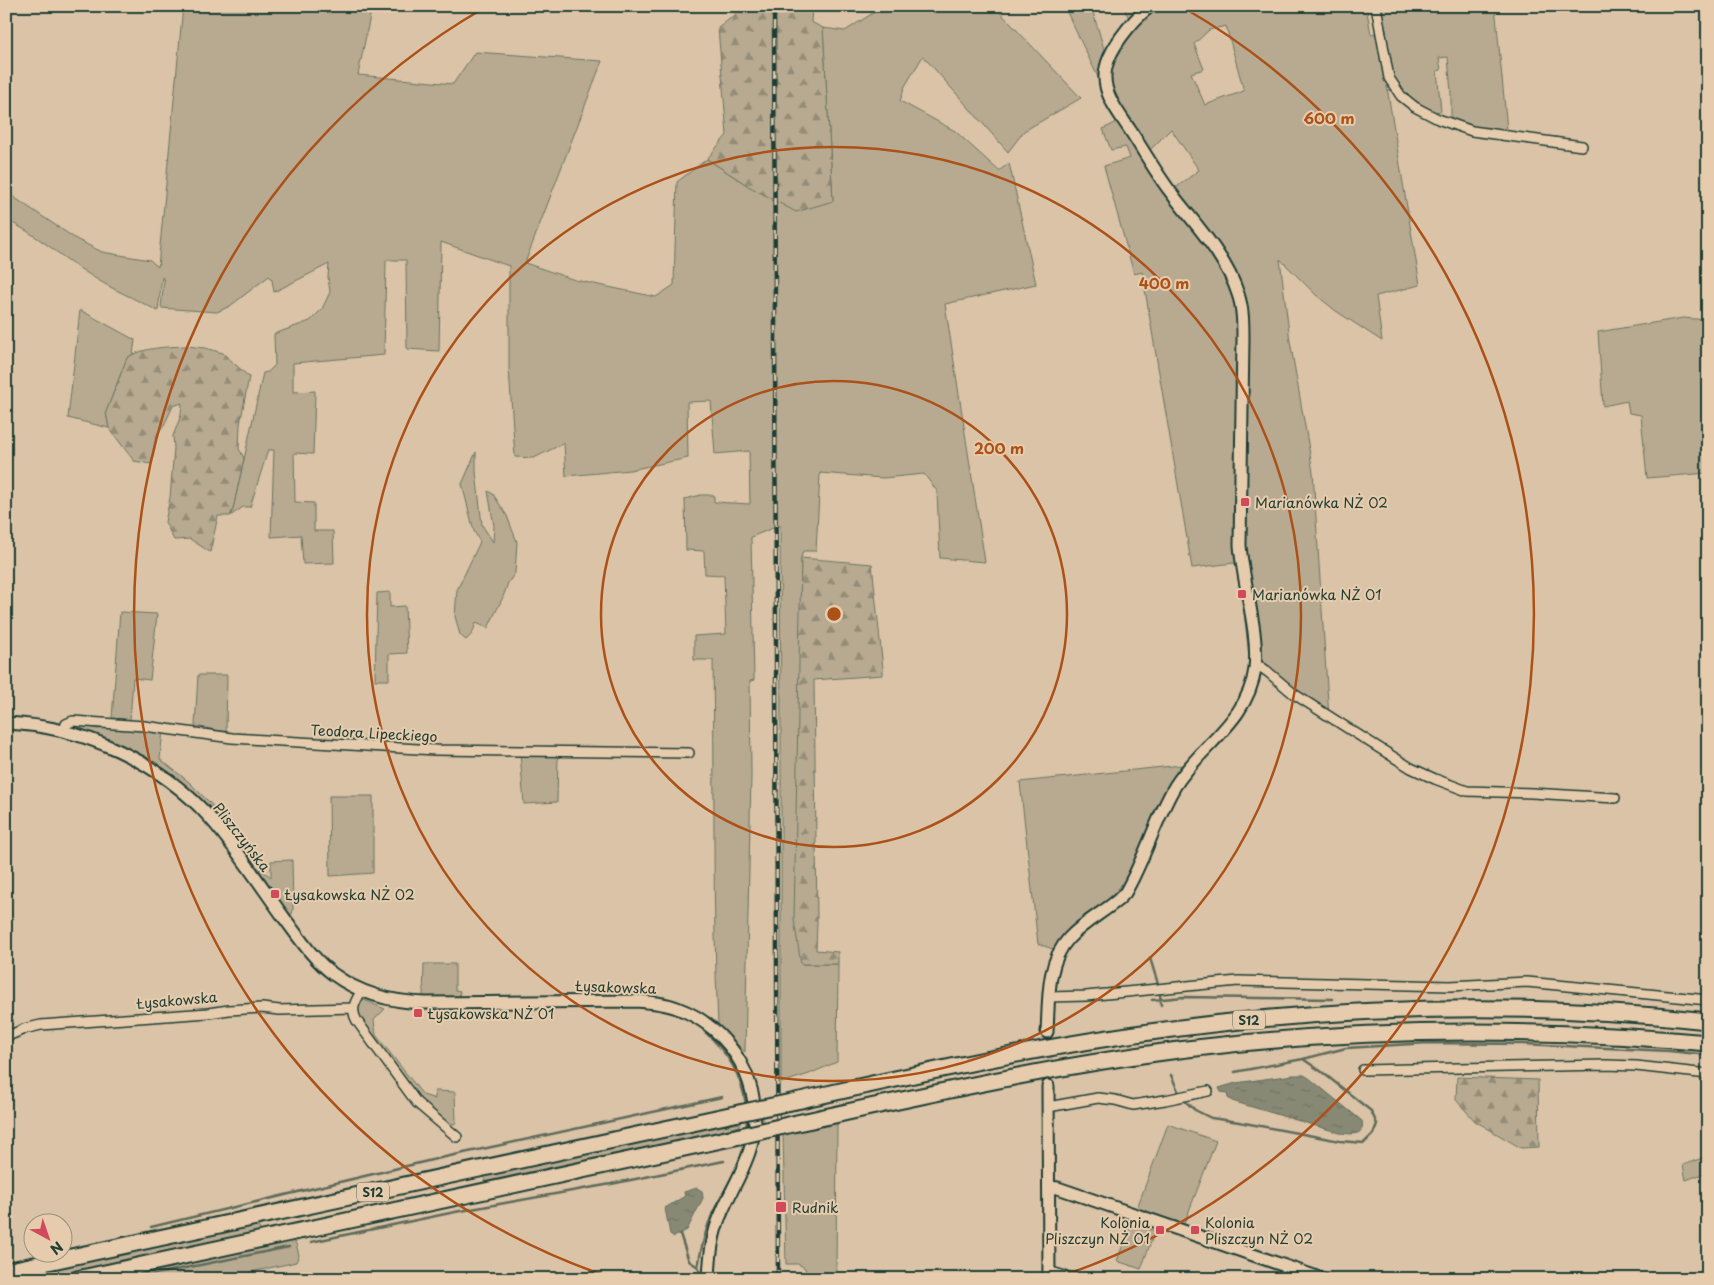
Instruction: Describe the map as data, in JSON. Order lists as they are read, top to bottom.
{
  "streets": {
    "highway": ["S12"],
    "street": ["Teodora Lipeckiego", "Pliszczyńska", "Łysakowska"]
  },
  "crossings": [
    ["Teodora Lipeckiego", "Pliszczyńska"],
    ["Pliszczyńska", "Łysakowska"]
  ],
  "places": {
    "transit": [
      "Marianówka NŻ 02",
      "Marianówka NŻ 01",
      "Łysakowska NŻ 02",
      "Łysakowska NŻ 01",
      "Rudnik",
      "Kolonia Pliszczyn NŻ 01",
      "Kolonia Pliszczyn NŻ 02"
    ]
  },
  "north": "bottom right",
  "rings": ["600 m", "400 m", "200 m"]
}
